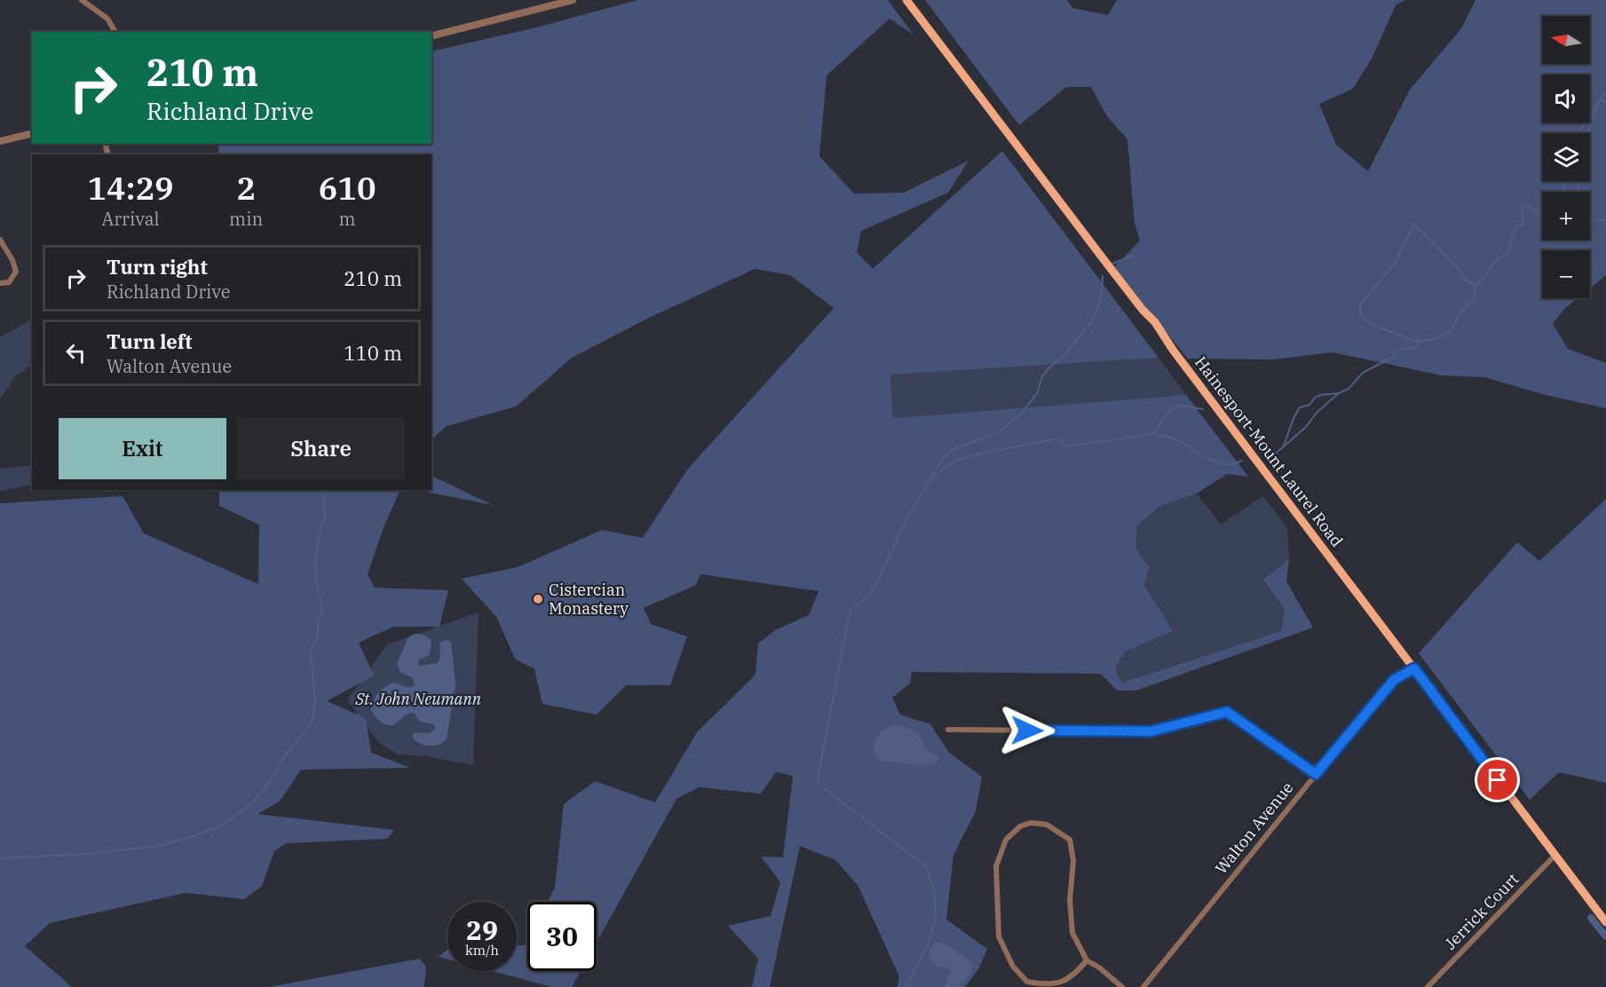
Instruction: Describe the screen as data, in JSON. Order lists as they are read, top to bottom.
{
  "streets": {
    "main road": ["Hainesport-Mount Laurel Road"],
    "street": ["Walton Avenue", "Jerrick Court"]
  },
  "crossings": [
    ["Hainesport-Mount Laurel Road", "Walton Avenue"],
    ["Hainesport-Mount Laurel Road", "Jerrick Court"]
  ],
  "parks": ["St. John Neumann"],
  "places": ["Cistercian Monastery"],
  "north": "left",
  "page": {
    "map_buttons": ["+", "−"],
    "turn": ["210 m", "Richland Drive"],
    "eta": [
      "14:29",
      "Arrival",
      "2",
      "min",
      "610",
      "m"
    ],
    "list": [
      {
        "name": "Turn right",
        "note": "Richland Drive",
        "value": "210 m"
      },
      {
        "name": "Turn left",
        "note": "Walton Avenue",
        "value": "110 m"
      }
    ],
    "buttons": ["Exit", "Share"],
    "speed": "29 km/h",
    "limit": "30"
  }
}
